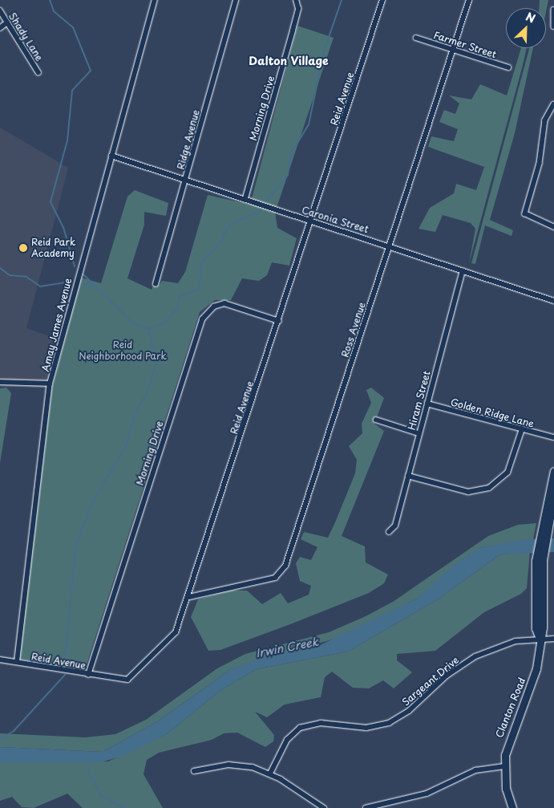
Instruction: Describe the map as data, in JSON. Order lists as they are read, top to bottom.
{
  "streets": {
    "main road": ["Clanton Road"],
    "street": [
      "Shady Lane",
      "Farmer Street",
      "Reid Avenue",
      "Morning Drive",
      "Ridge Avenue",
      "Caronia Street",
      "Amay James Avenue",
      "Ross Avenue",
      "Hiram Street",
      "Golden Ridge Lane",
      "Sargeant Drive"
    ]
  },
  "crossings": [
    ["Farmer Street", "Ross Avenue"],
    ["Reid Avenue", "Morning Drive"],
    ["Reid Avenue", "Caronia Street"],
    ["Reid Avenue", "Amay James Avenue"],
    ["Reid Avenue", "Ross Avenue"],
    ["Morning Drive", "Caronia Street"],
    ["Ridge Avenue", "Caronia Street"],
    ["Caronia Street", "Amay James Avenue"],
    ["Caronia Street", "Ross Avenue"],
    ["Caronia Street", "Hiram Street"],
    ["Hiram Street", "Golden Ridge Lane"],
    ["Sargeant Drive", "Clanton Road"]
  ],
  "districts": ["Dalton Village"],
  "water": ["Irwin Creek"],
  "parks": ["Reid Neighborhood Park"],
  "places": ["Reid Park Academy"],
  "north": "top right"
}
